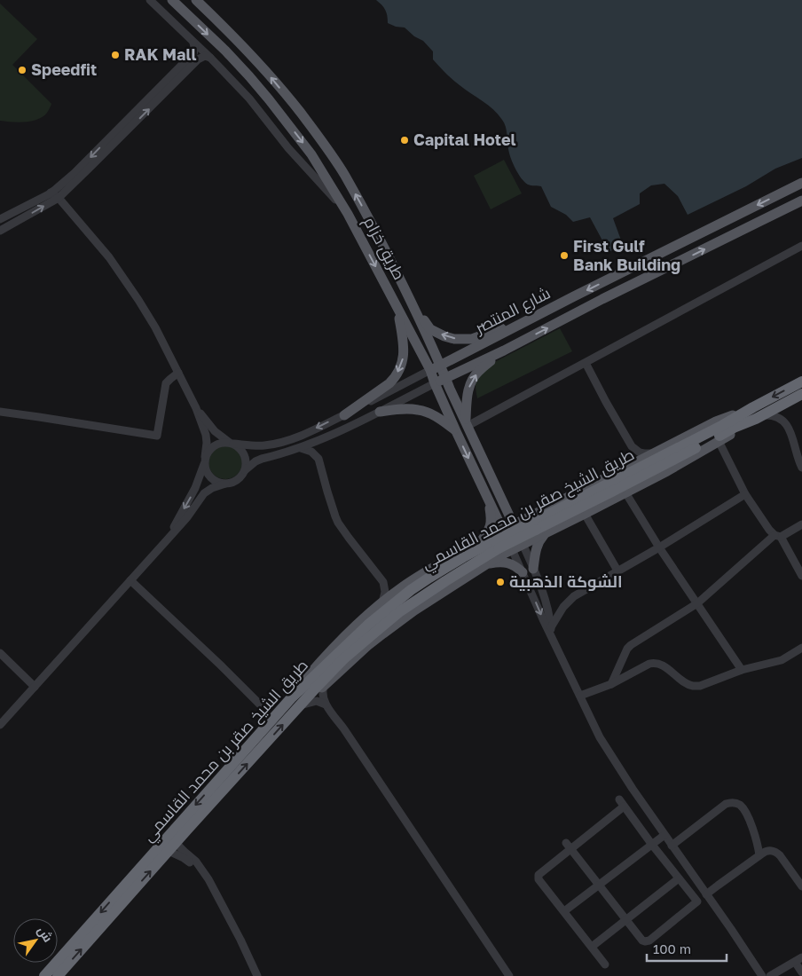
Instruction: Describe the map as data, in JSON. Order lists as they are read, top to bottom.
{
  "streets": {
    "highway": ["طريق الشيخ صقر بن محمد القاسمي"],
    "main road": ["طريق خزام", "شارع المنتصر"]
  },
  "crossings": [
    ["طريق خزام", "شارع المنتصر"]
  ],
  "places": [
    "RAK Mall",
    "Speedfit",
    "Capital Hotel",
    "First Gulf Bank Building",
    "الشوكة الذهبية"
  ],
  "scale_bar": "100 m",
  "north": "top right"
}
